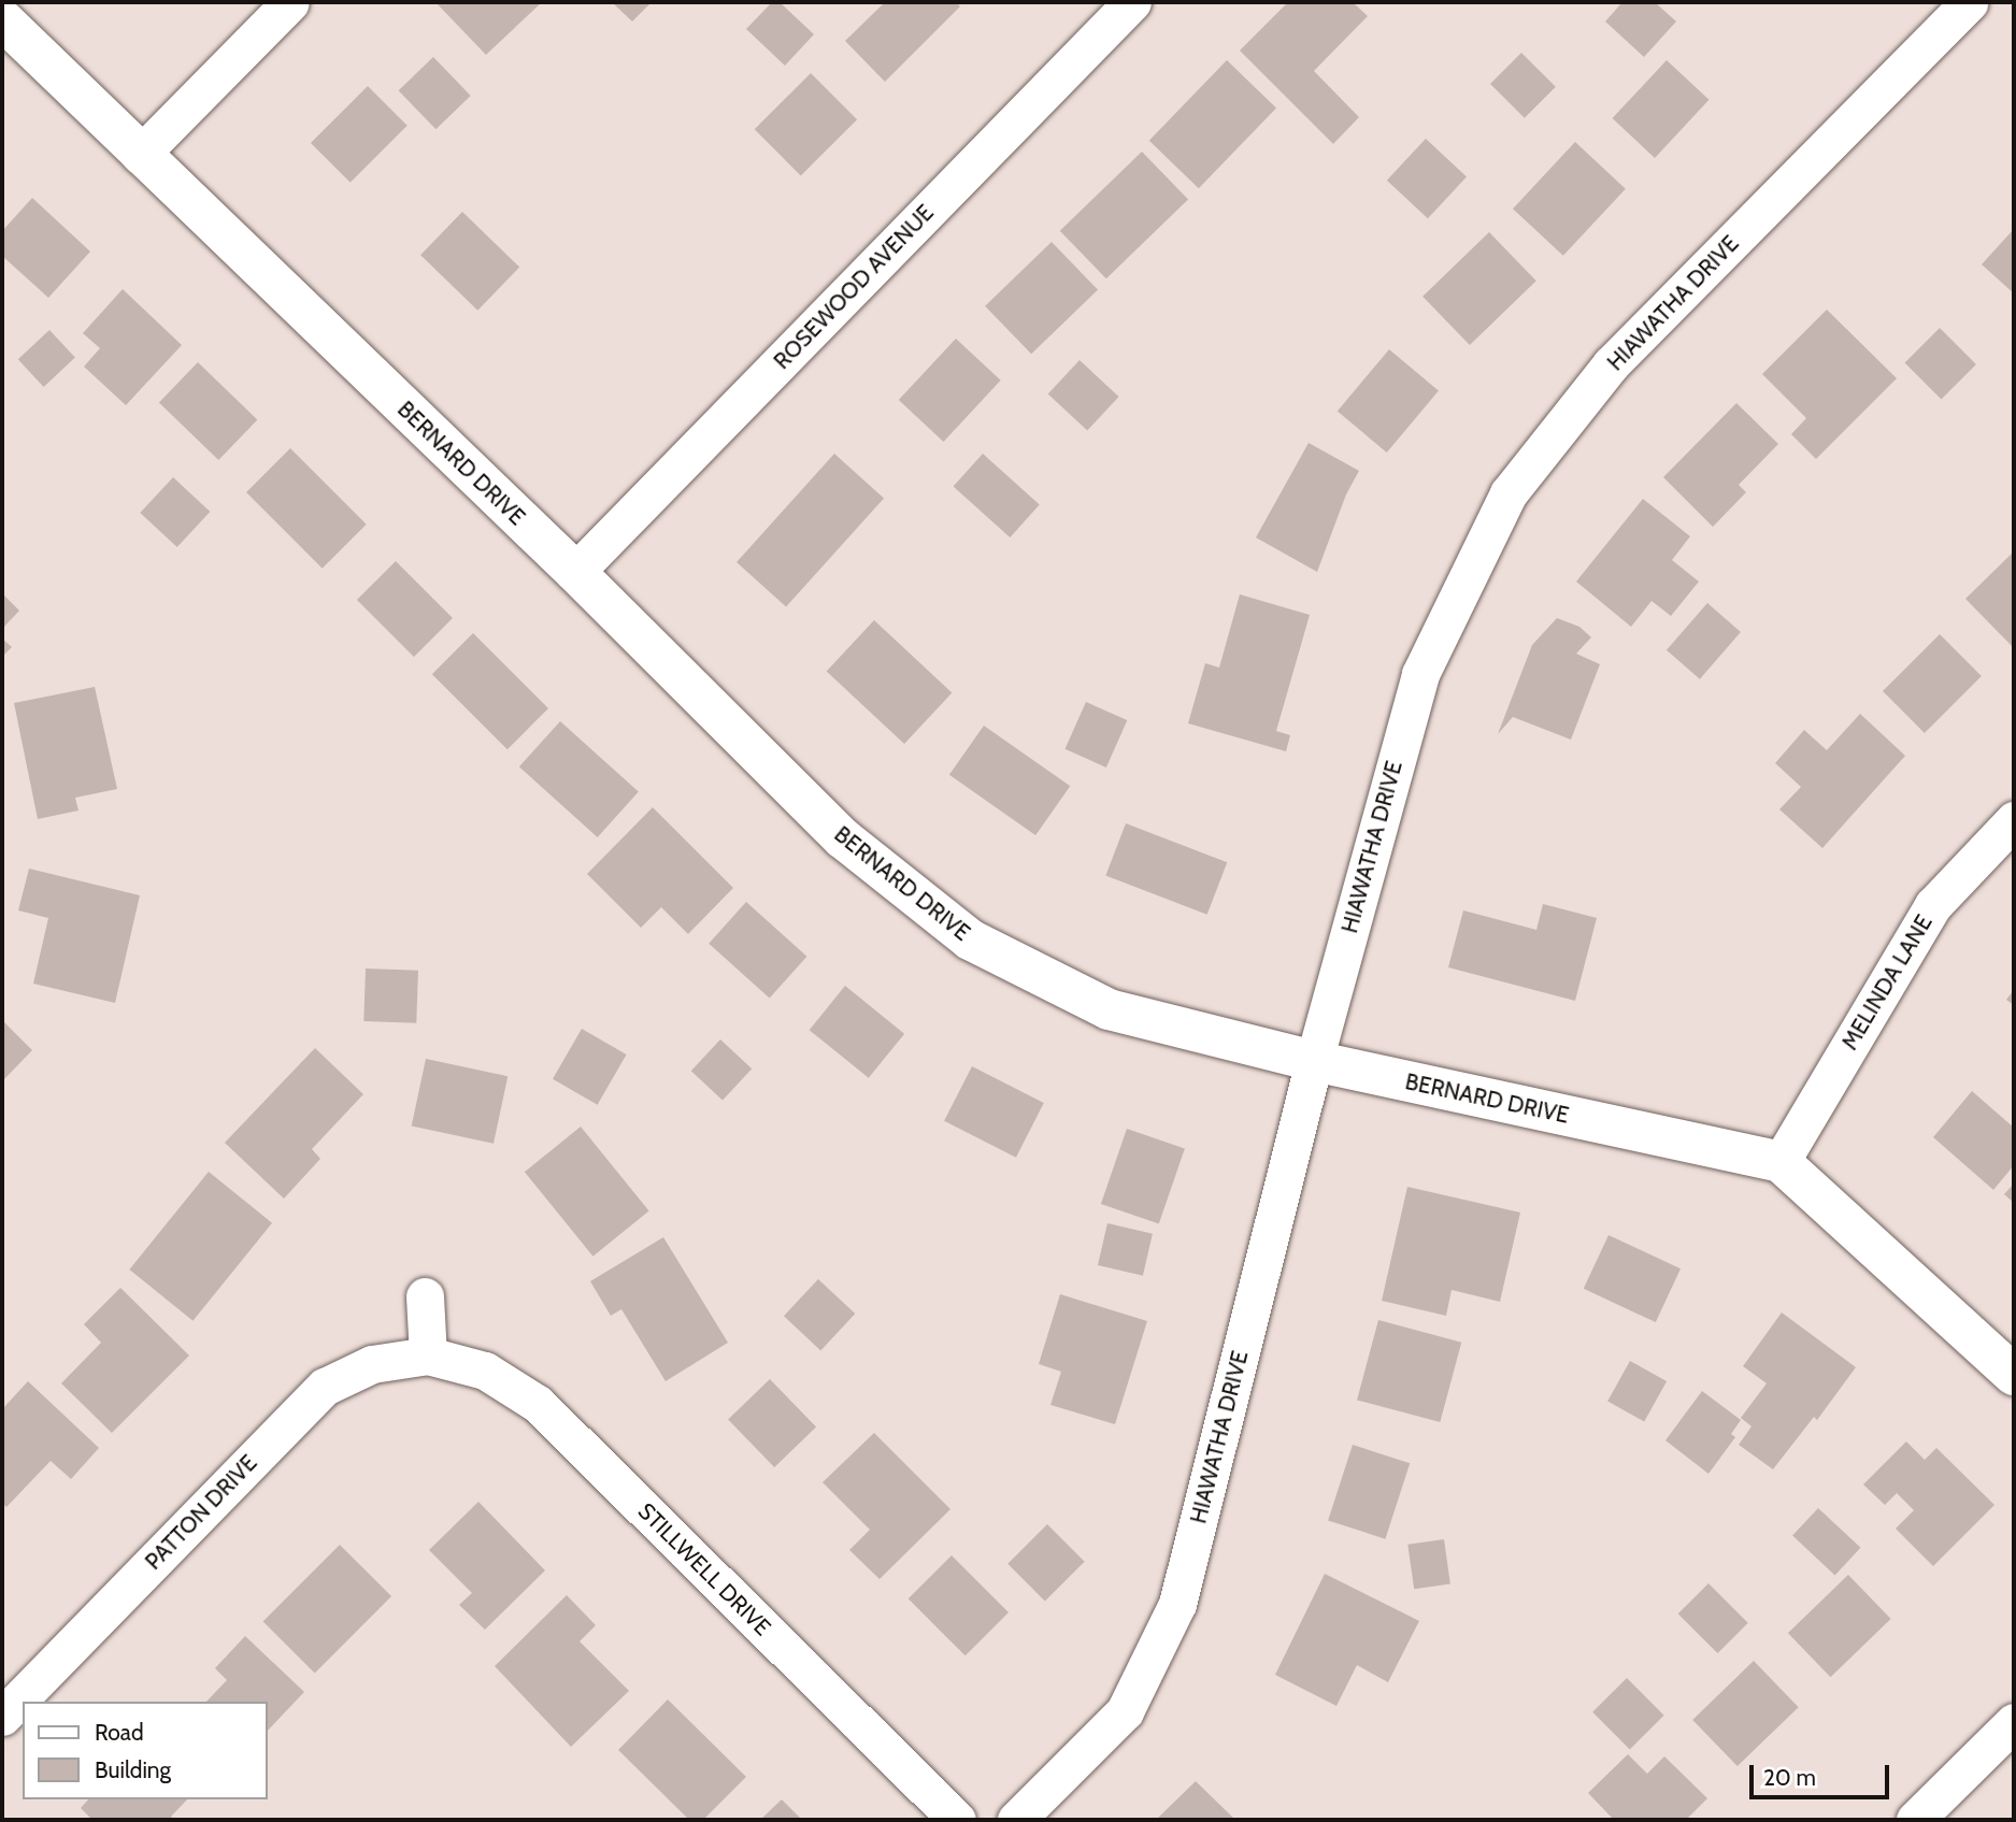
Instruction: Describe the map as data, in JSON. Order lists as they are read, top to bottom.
{
  "streets": {
    "street": [
      "ROSEWOOD AVENUE",
      "HIAWATHA DRIVE",
      "BERNARD DRIVE",
      "MELINDA LANE",
      "PATTON DRIVE",
      "STILLWELL DRIVE"
    ]
  },
  "crossings": [
    ["ROSEWOOD AVENUE", "BERNARD DRIVE"],
    ["HIAWATHA DRIVE", "BERNARD DRIVE"],
    ["BERNARD DRIVE", "MELINDA LANE"],
    ["PATTON DRIVE", "STILLWELL DRIVE"]
  ],
  "legend": ["Road", "Building"],
  "scale_bar": "20 m"
}
